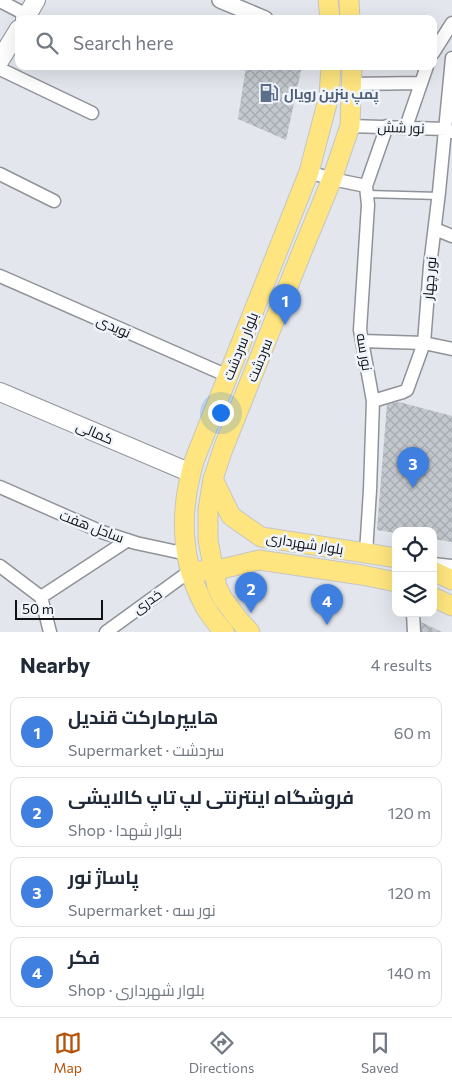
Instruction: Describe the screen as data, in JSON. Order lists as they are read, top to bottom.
{
  "streets": {
    "main road": [
      "بلوار سردشت",
      "سردشت",
      "کمالی",
      "بلوار شهرداری"
    ],
    "street": [
      "نور شش",
      "نور چهار",
      "نویدی",
      "نور سه",
      "ساحل هفت",
      "خدری"
    ]
  },
  "crossings": [
    ["نور شش", "نور چهار"],
    ["نور شش", "نور سه"],
    ["نور شش", "سردشت"],
    ["نور چهار", "نور سه"],
    ["نویدی", "بلوار سردشت"],
    ["بلوار سردشت", "کمالی"],
    ["بلوار سردشت", "ساحل هفت"],
    ["بلوار سردشت", "بلوار شهرداری"],
    ["بلوار سردشت", "خدری"],
    ["نور سه", "بلوار شهرداری"],
    ["سردشت", "بلوار شهرداری"],
    ["ساحل هفت", "بلوار شهرداری"],
    ["ساحل هفت", "خدری"],
    ["بلوار شهرداری", "خدری"]
  ],
  "places": {
    "fuel station": ["پمپ بنزین رویال"]
  },
  "scale_bar": "50 m",
  "page": {
    "search": "Search here",
    "pins": [
      "1",
      "3",
      "2",
      "4"
    ],
    "scale": "50 m",
    "heading": ["Nearby", "4 results"],
    "list": [
      {
        "mark": "1",
        "name": "هایپرمارکت قندیل",
        "note": "Supermarket · سردشت",
        "value": "60 m"
      },
      {
        "mark": "2",
        "name": "فروشگاه اینترنتی لپ تاپ کالایشی",
        "note": "Shop · بلوار شهدا",
        "value": "120 m"
      },
      {
        "mark": "3",
        "name": "پاساژ نور",
        "note": "Supermarket · نور سه",
        "value": "120 m"
      },
      {
        "mark": "4",
        "name": "فکر",
        "note": "Shop · بلوار شهرداری",
        "value": "140 m"
      }
    ],
    "nav": ["Map", "Directions", "Saved"]
  }
}
